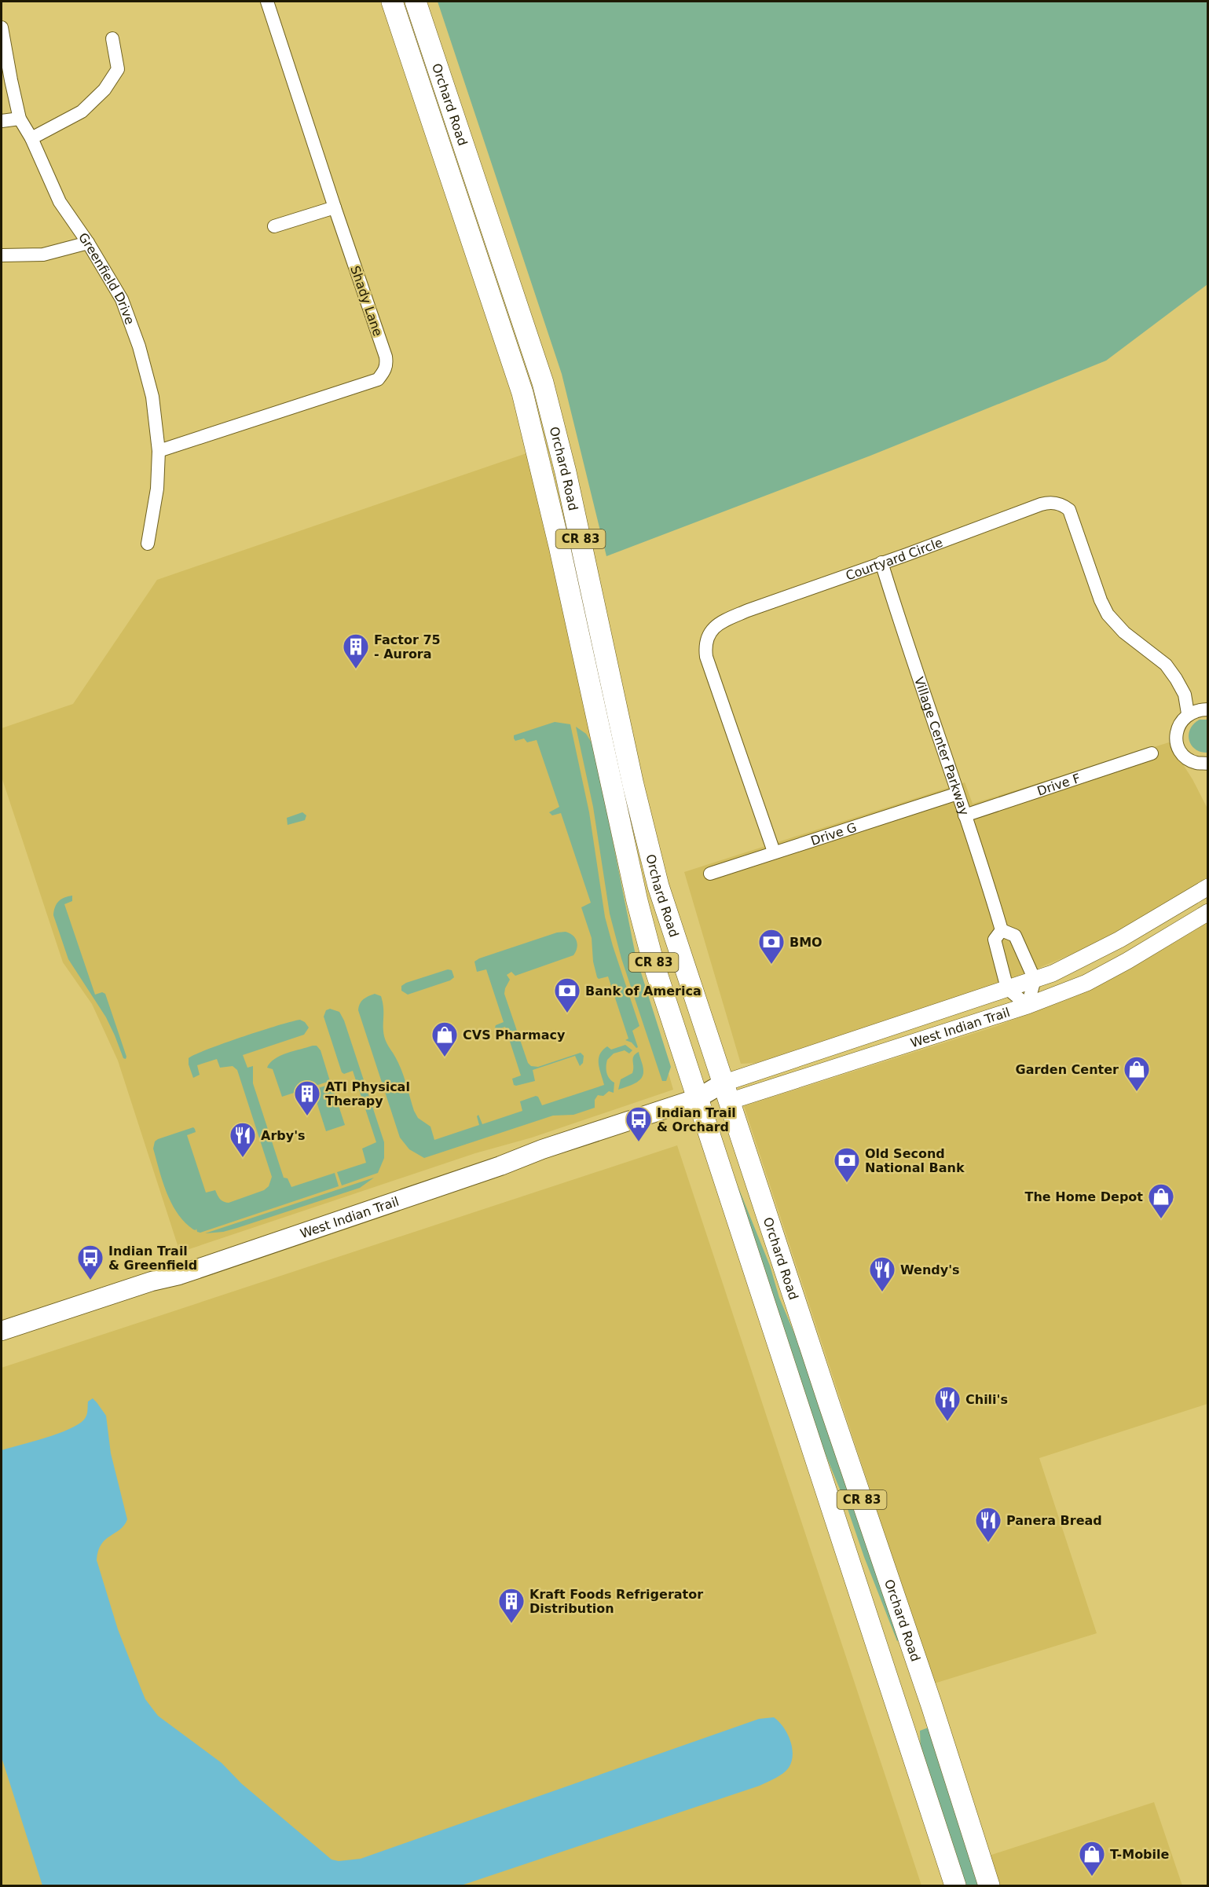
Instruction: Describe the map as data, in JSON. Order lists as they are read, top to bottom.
{
  "streets": {
    "main road": ["Orchard Road", "CR 83", "West Indian Trail"],
    "street": [
      "Greenfield Drive",
      "Shady Lane",
      "Courtyard Circle",
      "Village Center Parkway",
      "Drive F",
      "Drive G"
    ]
  },
  "crossings": [
    ["Orchard Road", "West Indian Trail"],
    ["Greenfield Drive", "Shady Lane"],
    ["Courtyard Circle", "Village Center Parkway"],
    ["Courtyard Circle", "Drive G"],
    ["Village Center Parkway", "Drive F"],
    ["Village Center Parkway", "Drive G"],
    ["Village Center Parkway", "West Indian Trail"]
  ],
  "places": {
    "building": ["Factor 75 - Aurora", "ATI Physical Therapy", "Kraft Foods Refrigerator Distribution"],
    "bank": ["BMO", "Bank of America", "Old Second National Bank"],
    "shop": [
      "CVS Pharmacy",
      "Garden Center",
      "The Home Depot",
      "T-Mobile"
    ],
    "bus stop": ["Indian Trail & Orchard", "Indian Trail & Greenfield"],
    "restaurant": [
      "Arby's",
      "Wendy's",
      "Chili's",
      "Panera Bread"
    ]
  }
}
